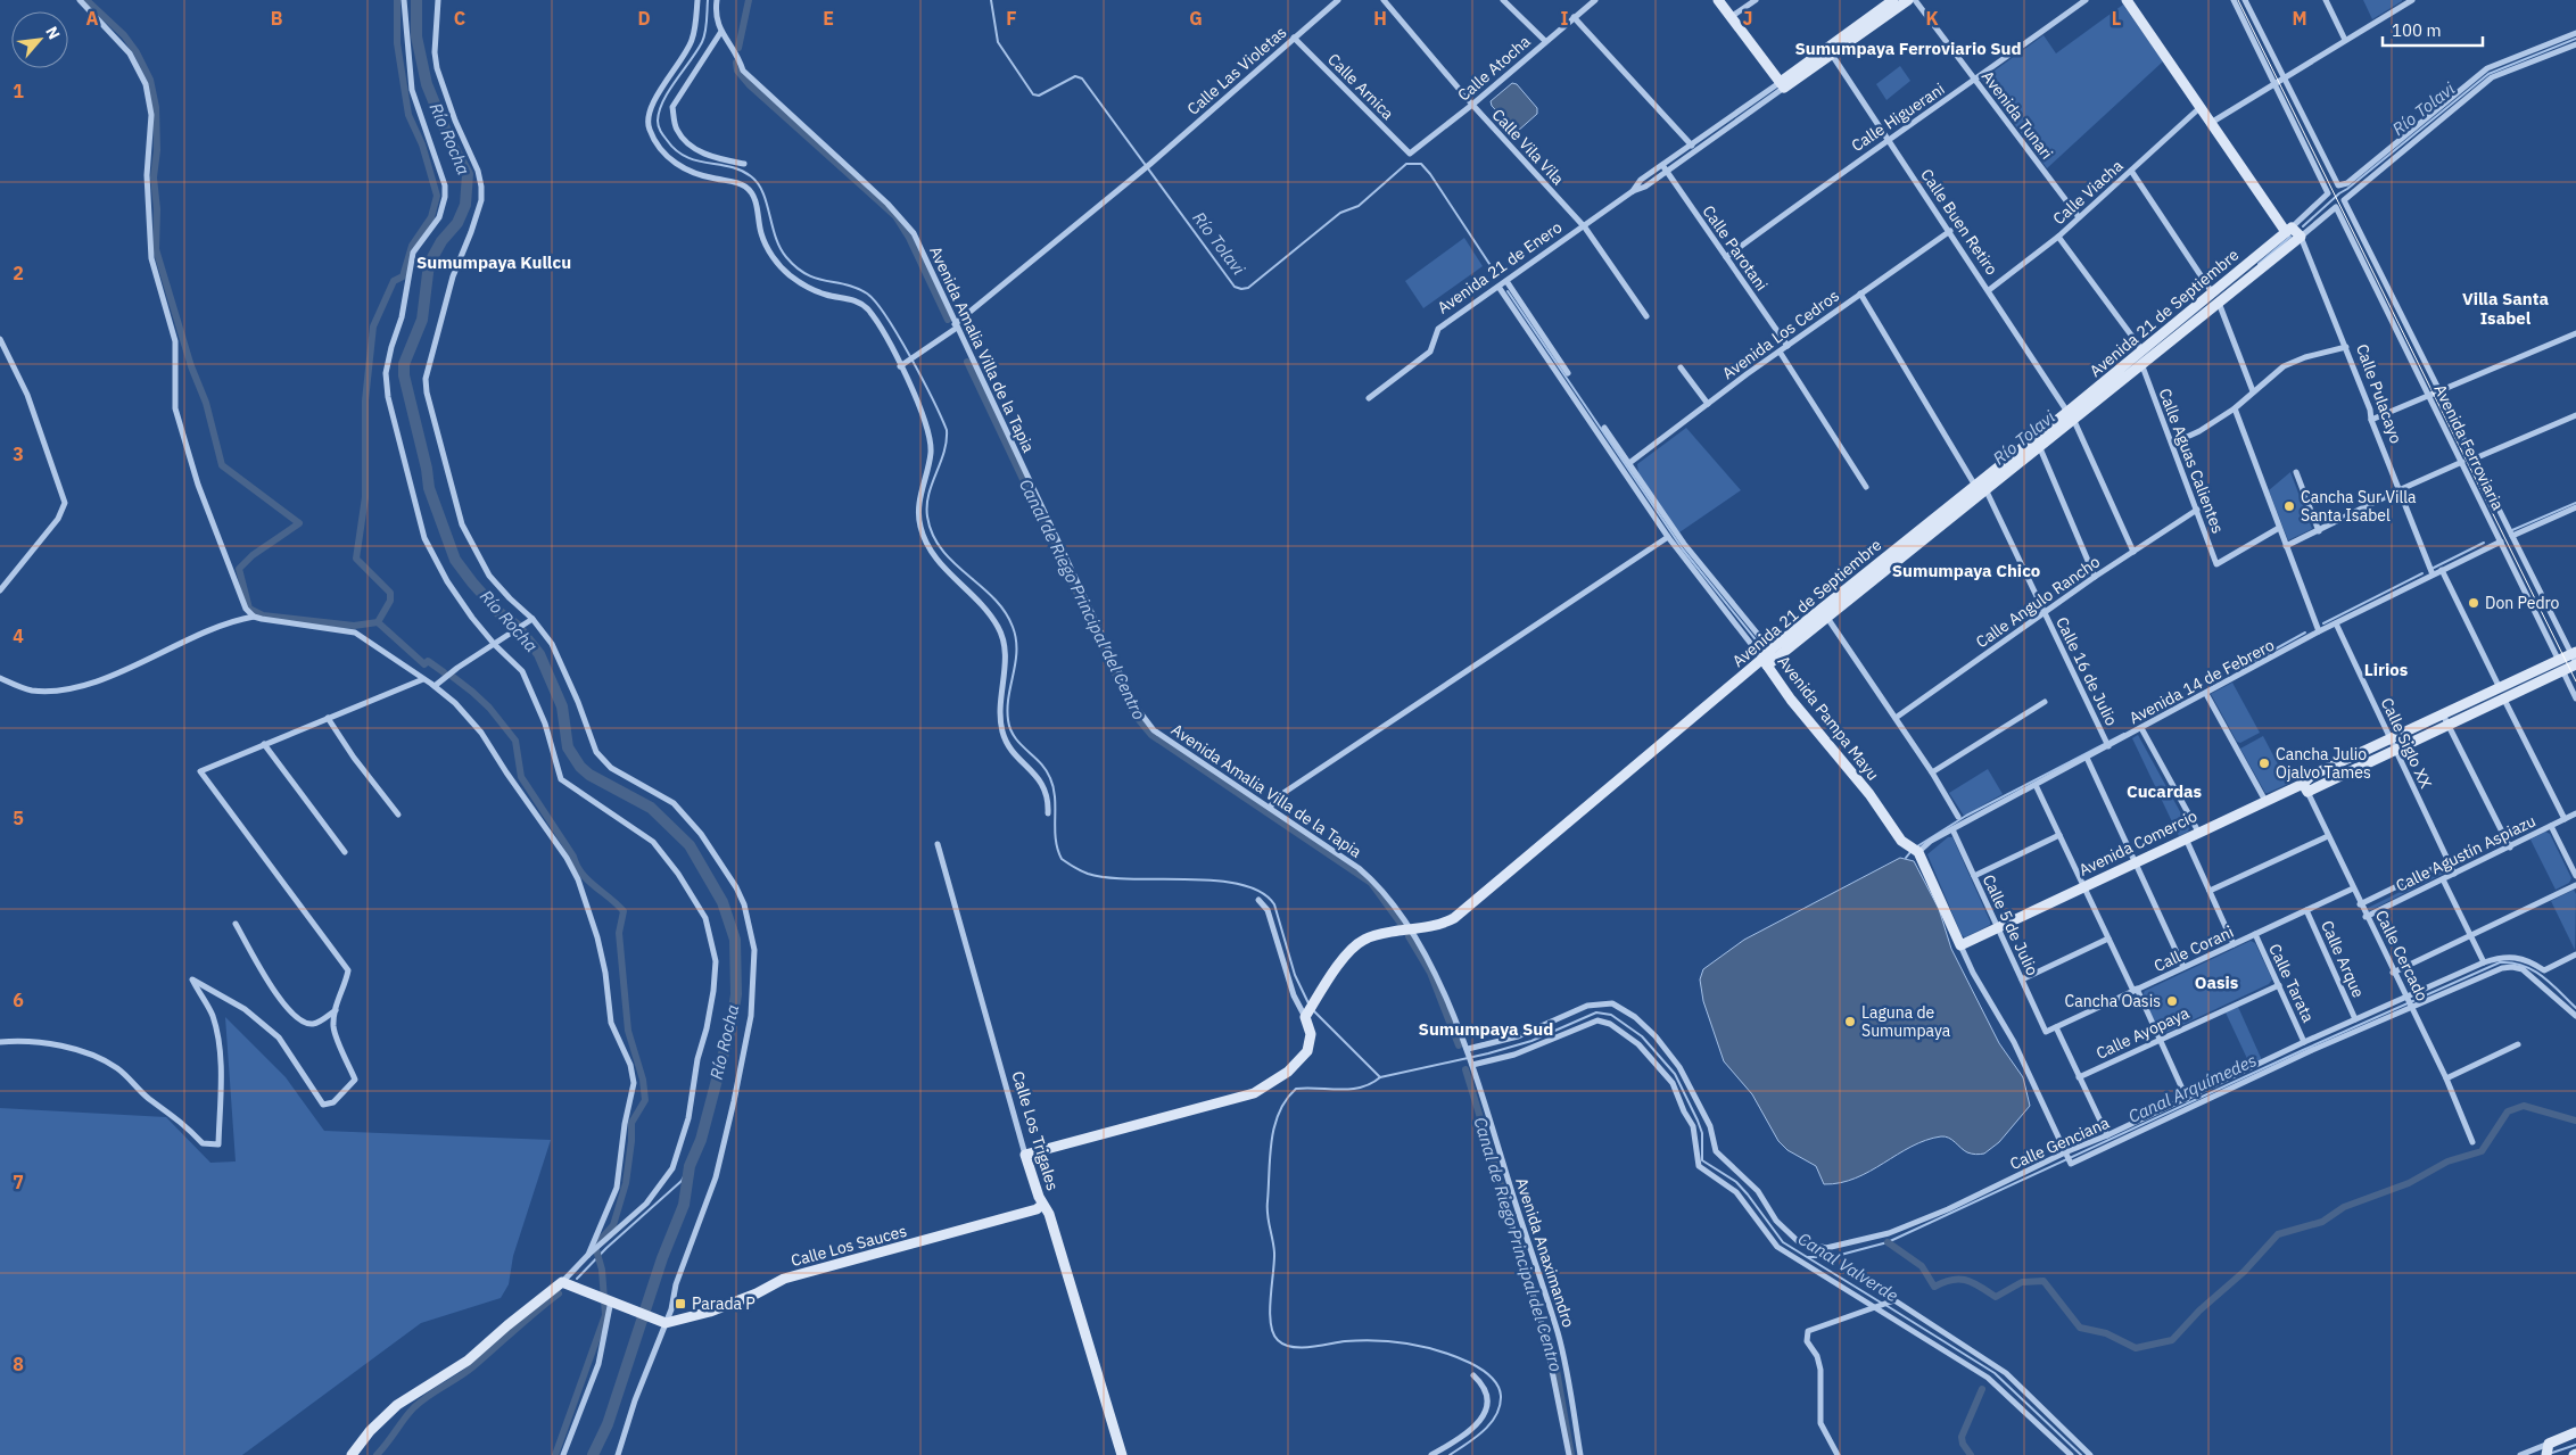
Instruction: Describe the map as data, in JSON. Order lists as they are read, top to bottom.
{
  "streets": {
    "street": [
      "Calle Atocha",
      "Calle Las Violetas",
      "Calle Arnica",
      "Avenida Tunari",
      "Calle Higuerani",
      "Calle Vila Vila",
      "Calle Viacha",
      "Calle Buen Retiro",
      "Calle Parotani",
      "Avenida 21 de Enero",
      "Avenida 21 de Septiembre",
      "Avenida Los Cedros",
      "Avenida Amalia Villa de la Tapia",
      "Calle Pulacayo",
      "Avenida Ferroviaria",
      "Calle Aguas Calientes",
      "Calle Angulo Rancho",
      "Calle 16 de Julio",
      "Avenida 14 de Febrero",
      "Avenida Pampa Mayu",
      "Calle Siglo XX",
      "Avenida Comercio",
      "Calle Agustín Aspiazu",
      "Calle 5 de Julio",
      "Calle Corani",
      "Calle Cercado",
      "Calle Arque",
      "Calle Tarata",
      "Calle Ayopaya",
      "Calle Los Trigales",
      "Calle Genciana",
      "Calle Los Sauces",
      "Avenida Anaximandro"
    ]
  },
  "crossings": [
    ["Calle Atocha", "Calle Arnica"],
    ["Calle Atocha", "Calle Vila Vila"],
    ["Calle Las Violetas", "Calle Arnica"],
    ["Calle Las Violetas", "Avenida Amalia Villa de la Tapia"],
    ["Avenida Tunari", "Calle Higuerani"],
    ["Avenida Tunari", "Calle Viacha"],
    ["Calle Higuerani", "Calle Buen Retiro"],
    ["Calle Higuerani", "Calle Parotani"],
    ["Calle Vila Vila", "Avenida 21 de Enero"],
    ["Calle Viacha", "Calle Buen Retiro"],
    ["Calle Viacha", "Calle Pulacayo"],
    ["Calle Buen Retiro", "Avenida 21 de Enero"],
    ["Calle Buen Retiro", "Avenida 21 de Septiembre"],
    ["Calle Buen Retiro", "Avenida Los Cedros"],
    ["Calle Parotani", "Avenida 21 de Enero"],
    ["Calle Parotani", "Avenida Los Cedros"],
    ["Avenida 21 de Enero", "Avenida Pampa Mayu"],
    ["Avenida 21 de Septiembre", "Avenida Amalia Villa de la Tapia"],
    ["Avenida 21 de Septiembre", "Calle Pulacayo"],
    ["Avenida 21 de Septiembre", "Avenida Ferroviaria"],
    ["Avenida 21 de Septiembre", "Calle Aguas Calientes"],
    ["Avenida 21 de Septiembre", "Calle 16 de Julio"],
    ["Avenida 21 de Septiembre", "Avenida Pampa Mayu"],
    ["Avenida Los Cedros", "Avenida Pampa Mayu"],
    ["Avenida Amalia Villa de la Tapia", "Calle Genciana"],
    ["Avenida Amalia Villa de la Tapia", "Avenida Anaximandro"],
    ["Calle Pulacayo", "Avenida 14 de Febrero"],
    ["Avenida Ferroviaria", "Avenida 14 de Febrero"],
    ["Avenida Ferroviaria", "Avenida Comercio"],
    ["Calle Aguas Calientes", "Calle Angulo Rancho"],
    ["Calle Angulo Rancho", "Calle 16 de Julio"],
    ["Calle 16 de Julio", "Avenida 14 de Febrero"],
    ["Avenida 14 de Febrero", "Avenida Pampa Mayu"],
    ["Avenida 14 de Febrero", "Calle Siglo XX"],
    ["Avenida 14 de Febrero", "Calle 5 de Julio"],
    ["Avenida Pampa Mayu", "Avenida Comercio"],
    ["Avenida Pampa Mayu", "Calle Genciana"],
    ["Calle Siglo XX", "Avenida Comercio"],
    ["Calle Siglo XX", "Calle Agustín Aspiazu"],
    ["Avenida Comercio", "Calle 5 de Julio"],
    ["Avenida Comercio", "Calle Cercado"],
    ["Calle Agustín Aspiazu", "Calle Cercado"],
    ["Calle 5 de Julio", "Calle Corani"],
    ["Calle Corani", "Calle Cercado"],
    ["Calle Corani", "Calle Arque"],
    ["Calle Corani", "Calle Tarata"],
    ["Calle Cercado", "Calle Genciana"],
    ["Calle Arque", "Calle Genciana"],
    ["Calle Tarata", "Calle Ayopaya"],
    ["Calle Tarata", "Calle Genciana"],
    ["Calle Los Trigales", "Calle Los Sauces"]
  ],
  "districts": [
    "Sumumpaya Ferroviario Sud",
    "Sumumpaya Kullcu",
    "Villa Santa Isabel",
    "Sumumpaya Chico",
    "Lirios",
    "Cucardas",
    "Oasis",
    "Sumumpaya Sud"
  ],
  "water": [
    "Río Tolavi",
    "Río Rocha",
    "Canal de Riego Principal del Centro",
    "Canal Arquímedes",
    "Canal Valverde"
  ],
  "places": {
    "other": [
      "Cancha Sur Villa Santa Isabel",
      "Don Pedro",
      "Cancha Julio Ojalvo Tames",
      "Cancha Oasis",
      "Laguna de Sumumpaya"
    ],
    "transit": ["Parada P"]
  },
  "scale_bar": "100 m",
  "north": "top right",
  "grid": {
    "columns": [
      "A",
      "B",
      "C",
      "D",
      "E",
      "F",
      "G",
      "H",
      "I",
      "J",
      "K",
      "L",
      "M"
    ],
    "rows": [
      "1",
      "2",
      "3",
      "4",
      "5",
      "6",
      "7",
      "8"
    ]
  }
}
